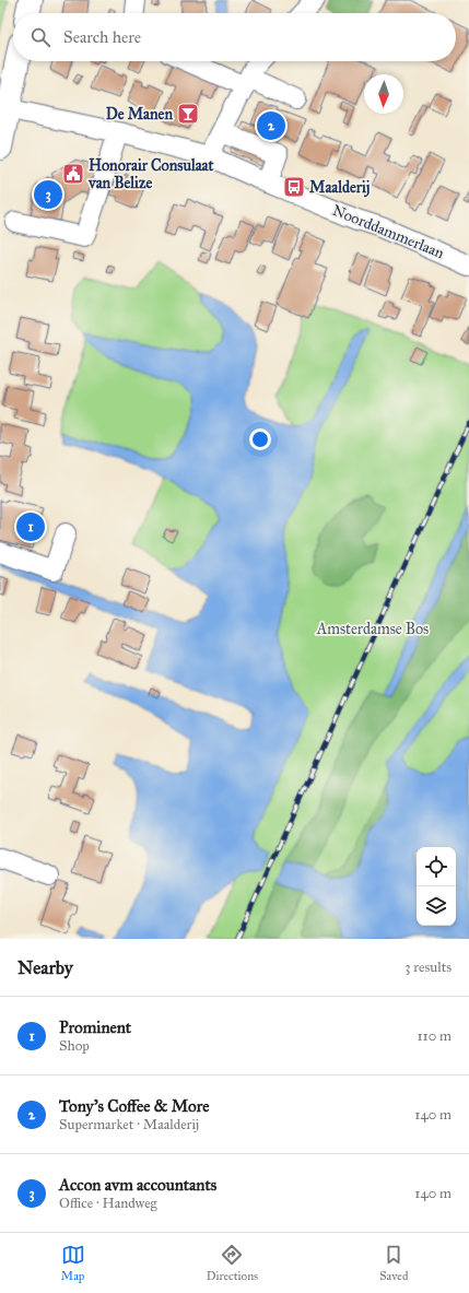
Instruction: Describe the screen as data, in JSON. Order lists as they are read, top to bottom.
{
  "streets": {
    "street": ["Noorddammerlaan"]
  },
  "parks": ["Amsterdamse Bos"],
  "places": {
    "bar": ["De Manen"],
    "public building": ["Honorair Consulaat van Belize"],
    "bus stop": ["Maalderij"]
  },
  "north": "bottom",
  "page": {
    "search": "Search here",
    "pins": ["2", "3", "1"],
    "heading": ["Nearby", "3 results"],
    "list": [
      {
        "mark": "1",
        "name": "Prominent",
        "note": "Shop",
        "value": "110 m"
      },
      {
        "mark": "2",
        "name": "Tony's Coffee & More",
        "note": "Supermarket · Maalderij",
        "value": "140 m"
      },
      {
        "mark": "3",
        "name": "Accon avm accountants",
        "note": "Office · Handweg",
        "value": "140 m"
      }
    ],
    "nav": ["Map", "Directions", "Saved"]
  }
}
